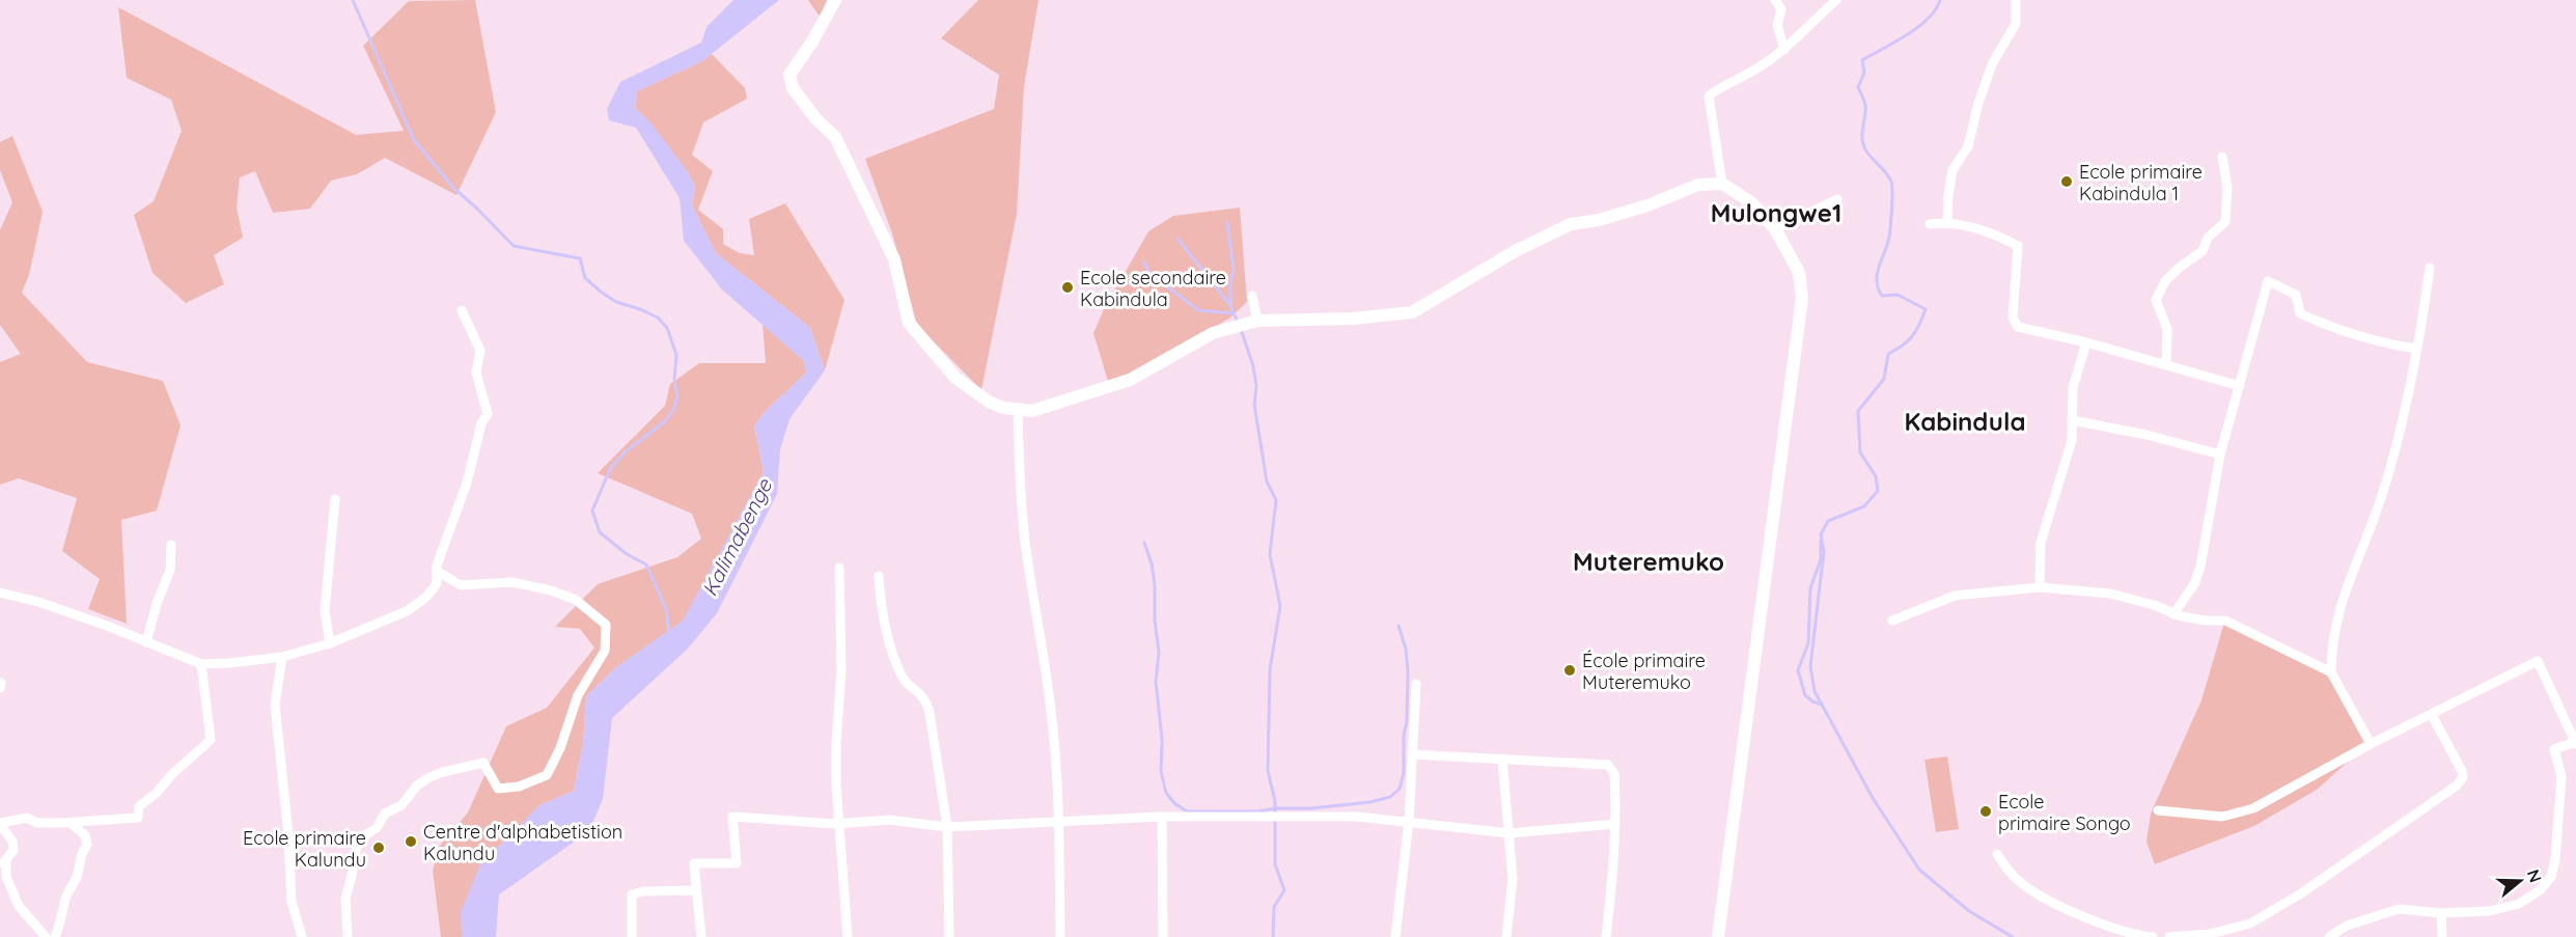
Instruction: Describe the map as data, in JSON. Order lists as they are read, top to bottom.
{
  "districts": ["Mulongwe1", "Kabindula", "Muteremuko"],
  "water": ["Kalimabenge"],
  "places": [
    "Ecole primaire Kabindula 1",
    "Ecole secondaire Kabindula",
    "École primaire Muteremuko",
    "Ecole primaire Songo",
    "Centre d'alphabetistion Kalundu",
    "Ecole primaire Kalundu"
  ],
  "north": "right"
}
